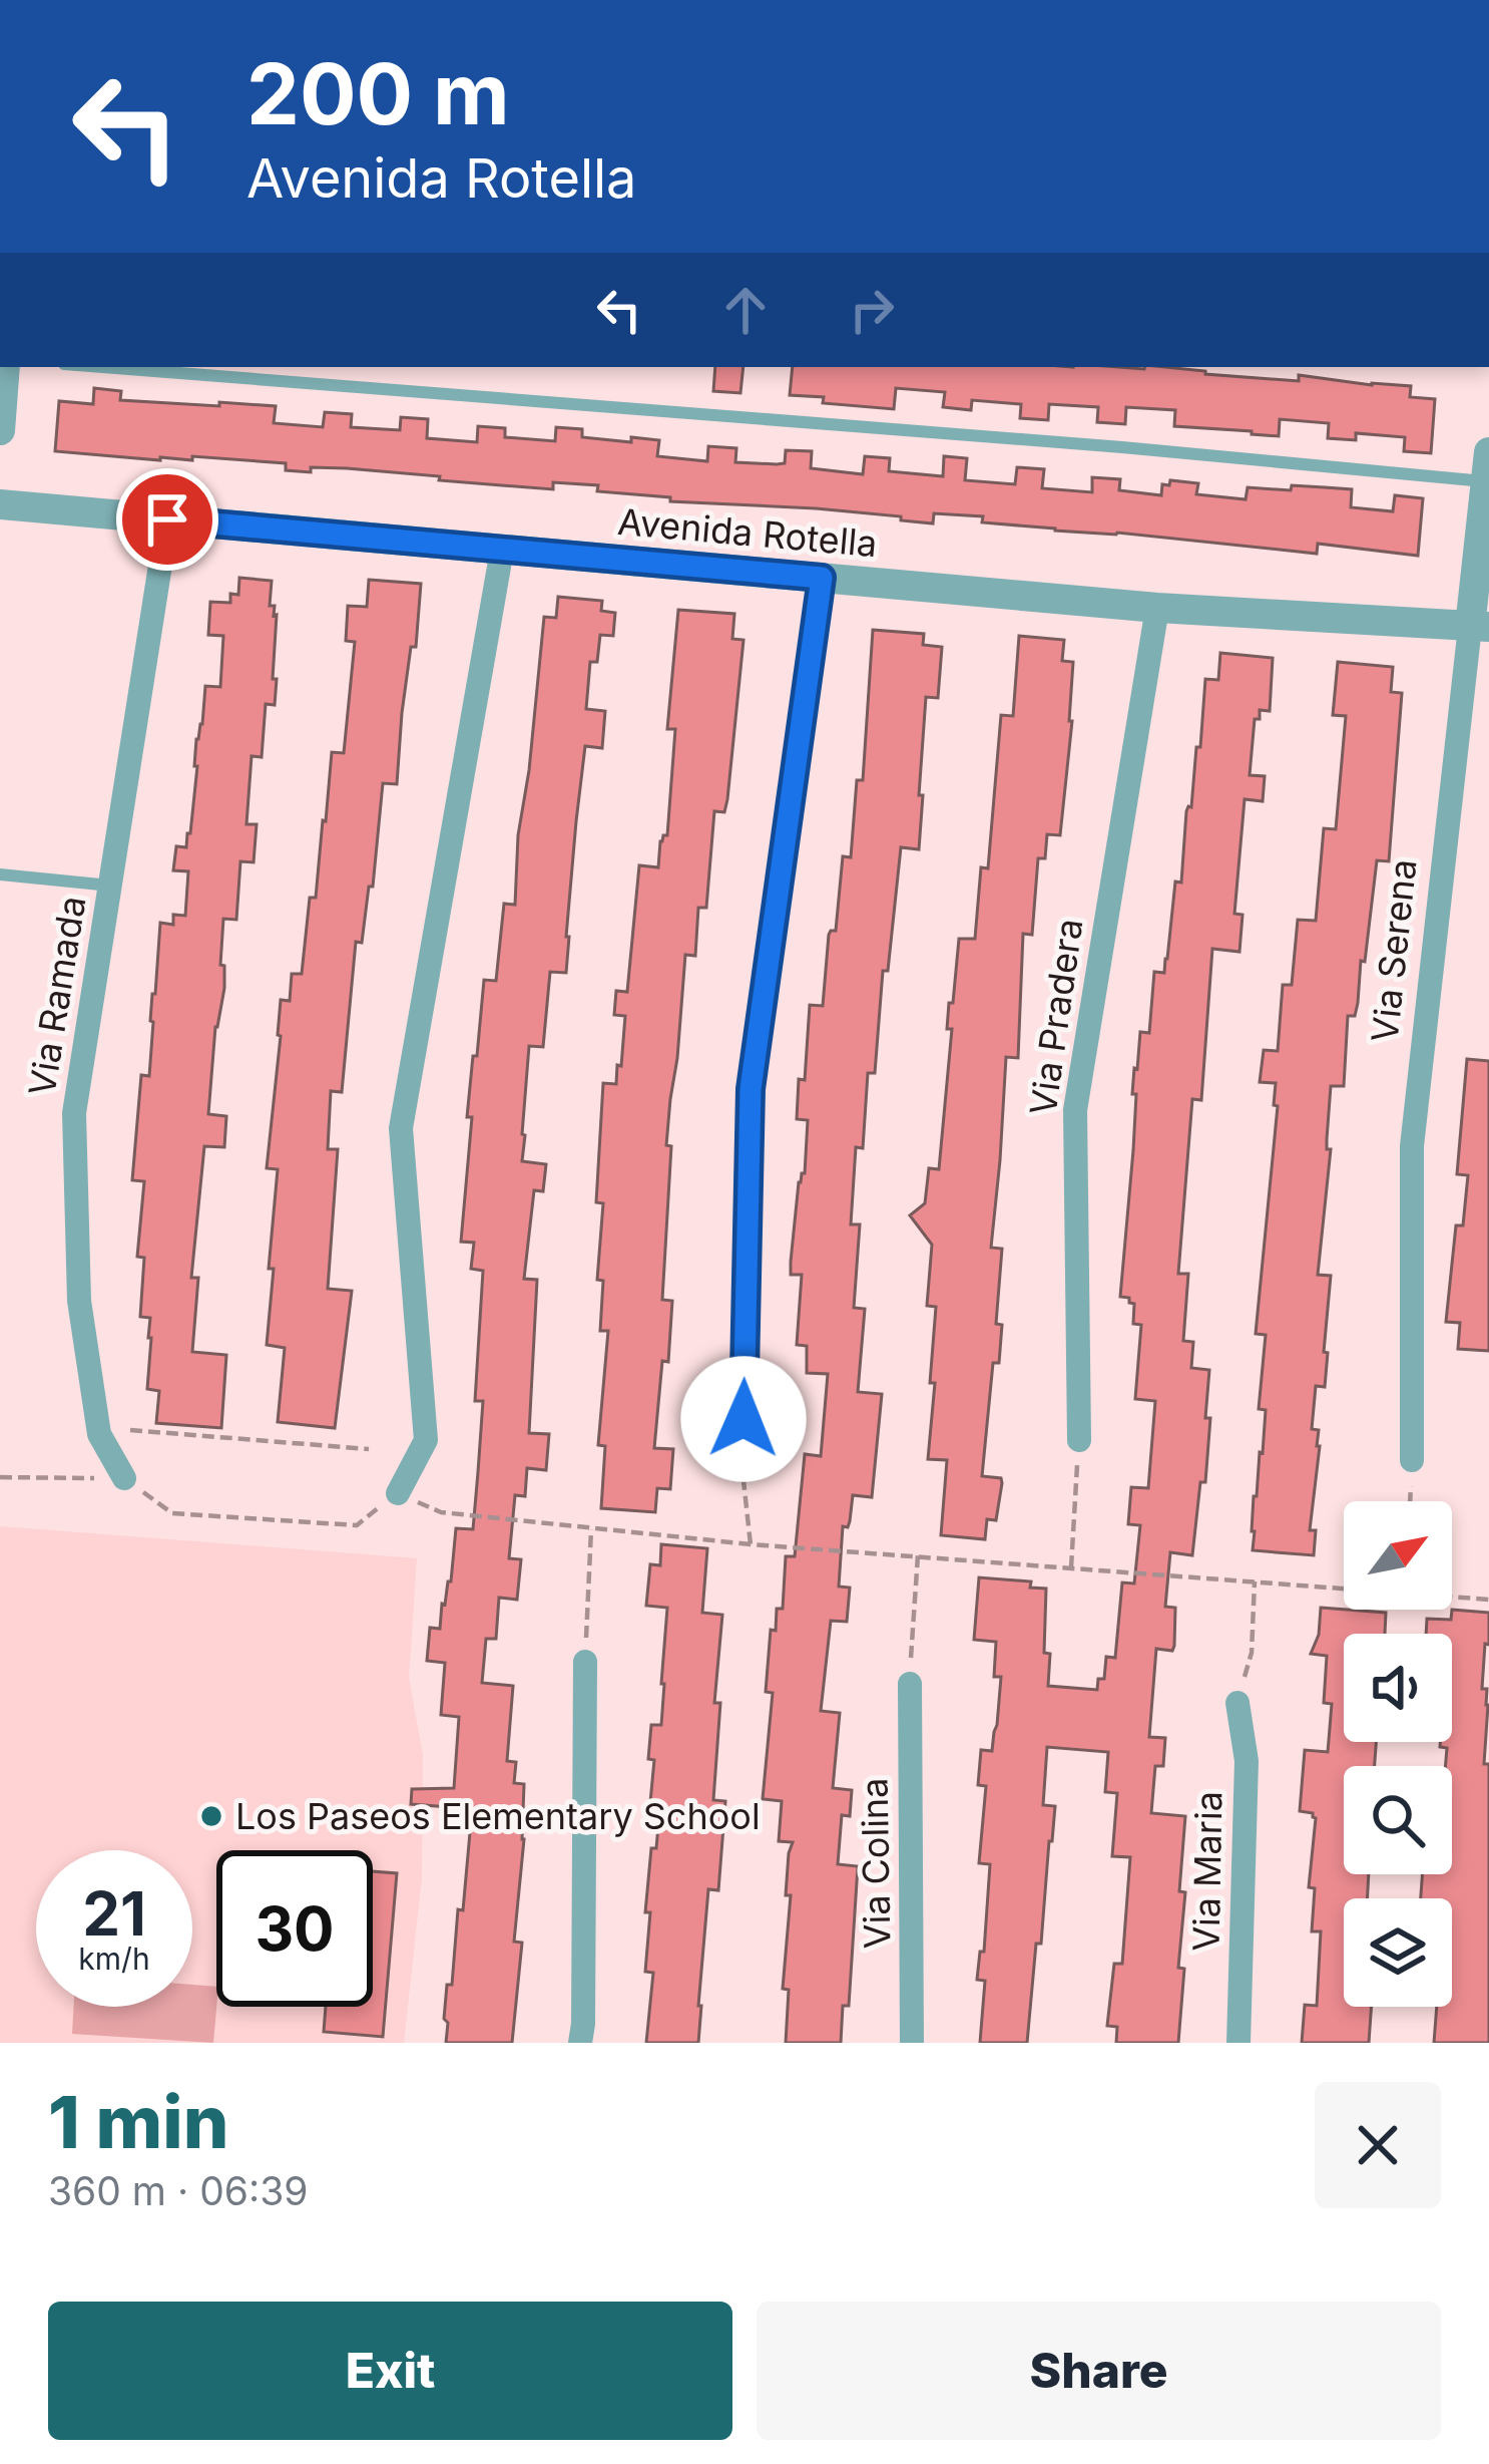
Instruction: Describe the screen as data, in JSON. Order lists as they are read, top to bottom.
{
  "streets": {
    "street": [
      "Avenida Rotella",
      "Via Serena",
      "Via Ramada",
      "Via Pradera",
      "Via Colina",
      "Via Maria"
    ]
  },
  "crossings": [
    ["Avenida Rotella", "Via Serena"],
    ["Avenida Rotella", "Via Ramada"],
    ["Avenida Rotella", "Via Pradera"]
  ],
  "places": ["Los Paseos Elementary School"],
  "north": "top right",
  "page": {
    "turn": ["200 m", "Avenida Rotella"],
    "speed": "21 km/h",
    "limit": "30",
    "heading": ["1 min", "360 m · 06:39"],
    "buttons": ["Exit", "Share"]
  }
}
